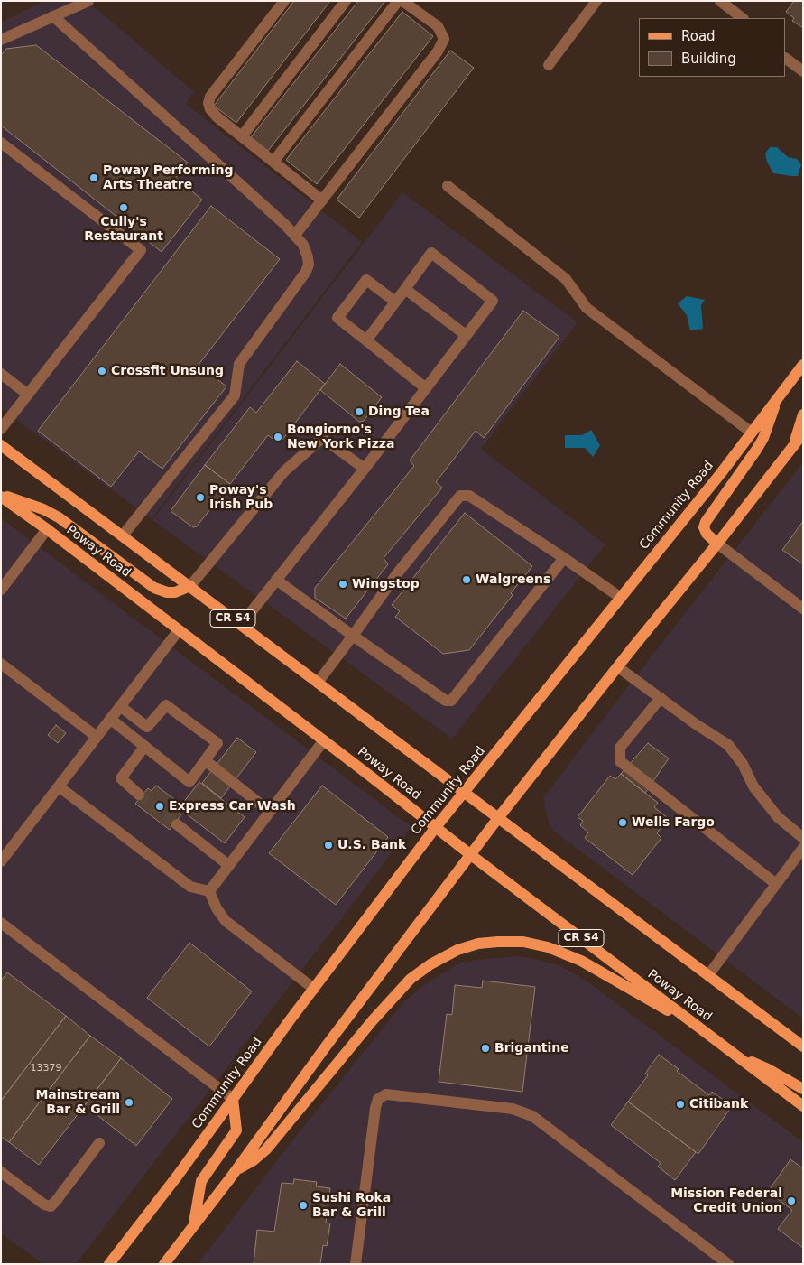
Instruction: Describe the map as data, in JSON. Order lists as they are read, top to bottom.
{
  "streets": {
    "main road": ["Community Road", "Poway Road", "CR S4"]
  },
  "crossings": [
    ["Community Road", "Poway Road"],
    ["Community Road", "CR S4"]
  ],
  "places": [
    "Poway Performing Arts Theatre",
    "Cully's Restaurant",
    "Crossfit Unsung",
    "Ding Tea",
    "Bongiorno's New York Pizza",
    "Poway's Irish Pub",
    "Walgreens",
    "Wingstop",
    "Express Car Wash",
    "Wells Fargo",
    "U.S. Bank",
    "Brigantine",
    "Mainstream Bar & Grill",
    "Citibank",
    "Mission Federal Credit Union",
    "Sushi Roka Bar & Grill"
  ],
  "house_numbers": ["13379"],
  "legend": ["Road", "Building"]
}
